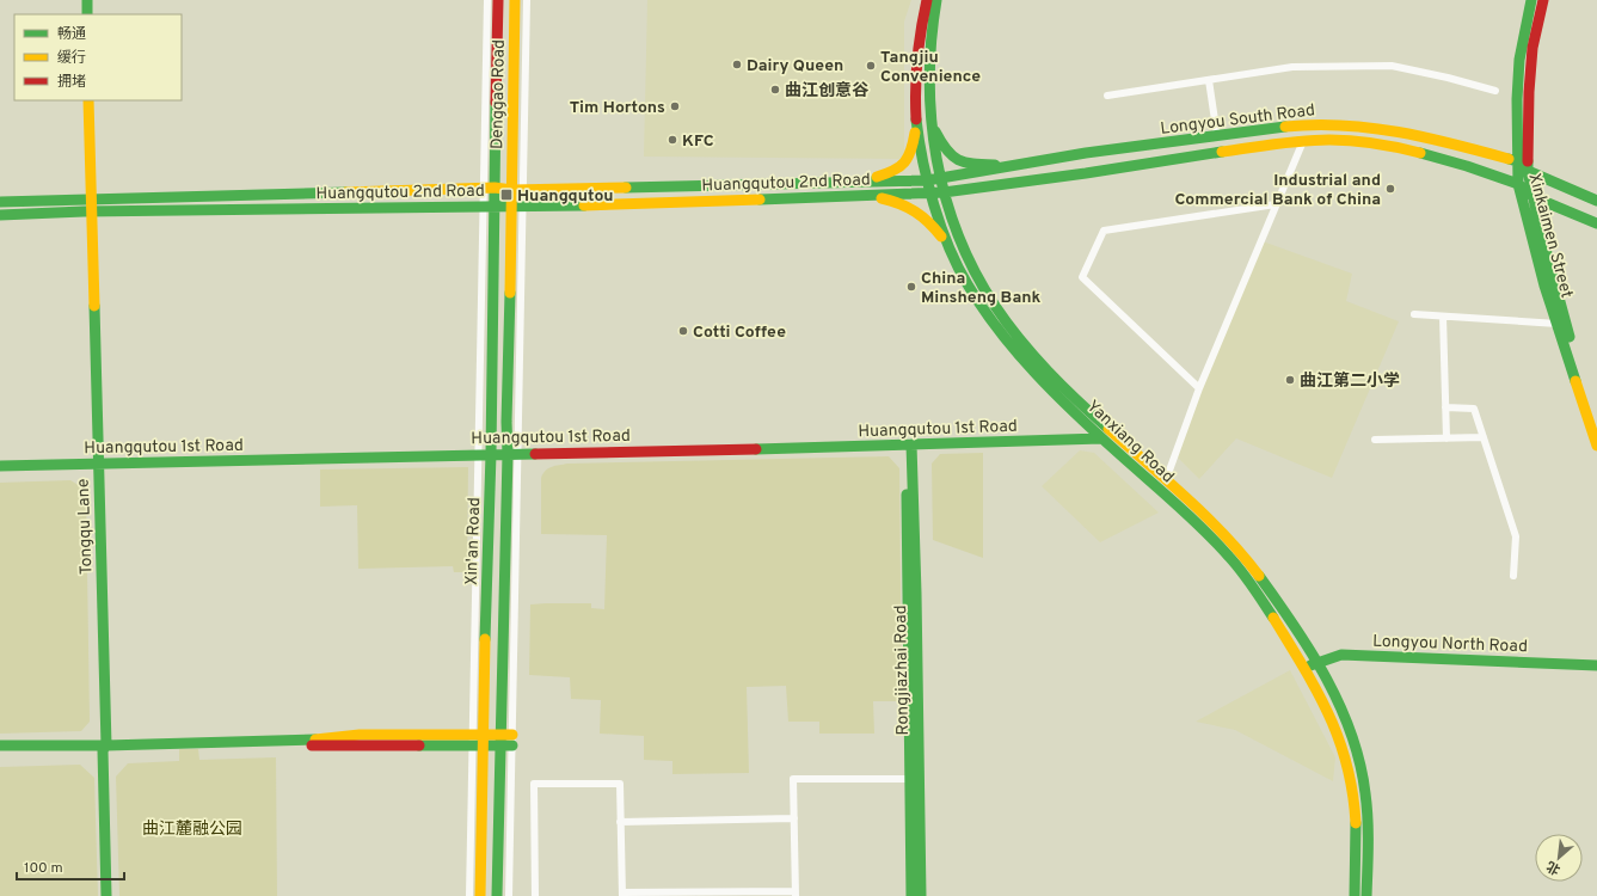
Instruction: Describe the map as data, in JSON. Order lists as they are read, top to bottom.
{
  "streets": {
    "main road": [
      "Denggao Road",
      "Longyou South Road",
      "Huangqutou 2nd Road",
      "Xinkaimen Street",
      "Huangqutou 1st Road",
      "Yanxiang Road",
      "Tongqu Lane",
      "Xin'an Road",
      "Longyou North Road",
      "Rongjiazhai Road"
    ]
  },
  "crossings": [
    ["Denggao Road", "Huangqutou 2nd Road"],
    ["Denggao Road", "Xin'an Road"],
    ["Longyou South Road", "Huangqutou 2nd Road"],
    ["Longyou South Road", "Xinkaimen Street"],
    ["Longyou South Road", "Yanxiang Road"],
    ["Huangqutou 2nd Road", "Yanxiang Road"],
    ["Huangqutou 2nd Road", "Tongqu Lane"],
    ["Huangqutou 2nd Road", "Xin'an Road"],
    ["Huangqutou 1st Road", "Yanxiang Road"],
    ["Huangqutou 1st Road", "Tongqu Lane"],
    ["Huangqutou 1st Road", "Xin'an Road"],
    ["Huangqutou 1st Road", "Rongjiazhai Road"],
    ["Yanxiang Road", "Longyou North Road"]
  ],
  "parks": ["曲江麓融公园"],
  "places": {
    "other": [
      "Dairy Queen",
      "Tangjiu Convenience",
      "曲江创意谷",
      "Tim Hortons",
      "KFC",
      "Industrial and Commercial Bank of China",
      "China Minsheng Bank",
      "Cotti Coffee",
      "曲江第二小学"
    ],
    "transit": ["Huangqutou"]
  },
  "legend": ["畅通", "缓行", "拥堵"],
  "scale_bar": "100 m",
  "north": "bottom left"
}
